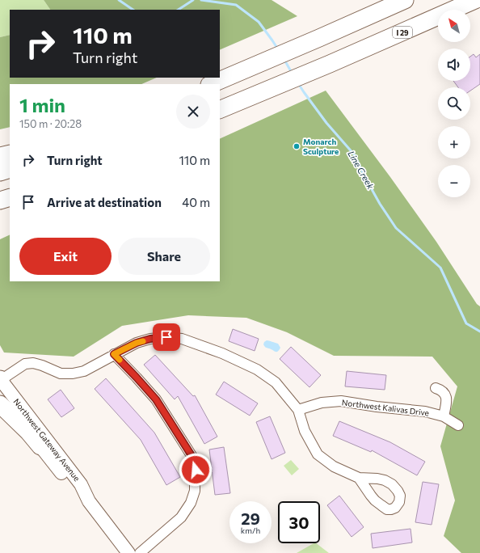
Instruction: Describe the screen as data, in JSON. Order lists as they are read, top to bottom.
{
  "streets": {
    "highway": ["I 29"],
    "main road": ["Northwest Gateway Avenue"],
    "street": ["Northwest Kalivas Drive"]
  },
  "water": ["Line Creek"],
  "places": ["Monarch Sculpture"],
  "north": "top left",
  "page": {
    "map_buttons": ["+", "−"],
    "turn": ["110 m", "Turn right"],
    "heading": ["1 min", "150 m · 20:28"],
    "list": [
      {
        "name": "Turn right",
        "value": "110 m"
      },
      {
        "name": "Arrive at destination",
        "value": "40 m"
      }
    ],
    "buttons": ["Exit", "Share"],
    "speed": "29 km/h",
    "limit": "30"
  }
}
